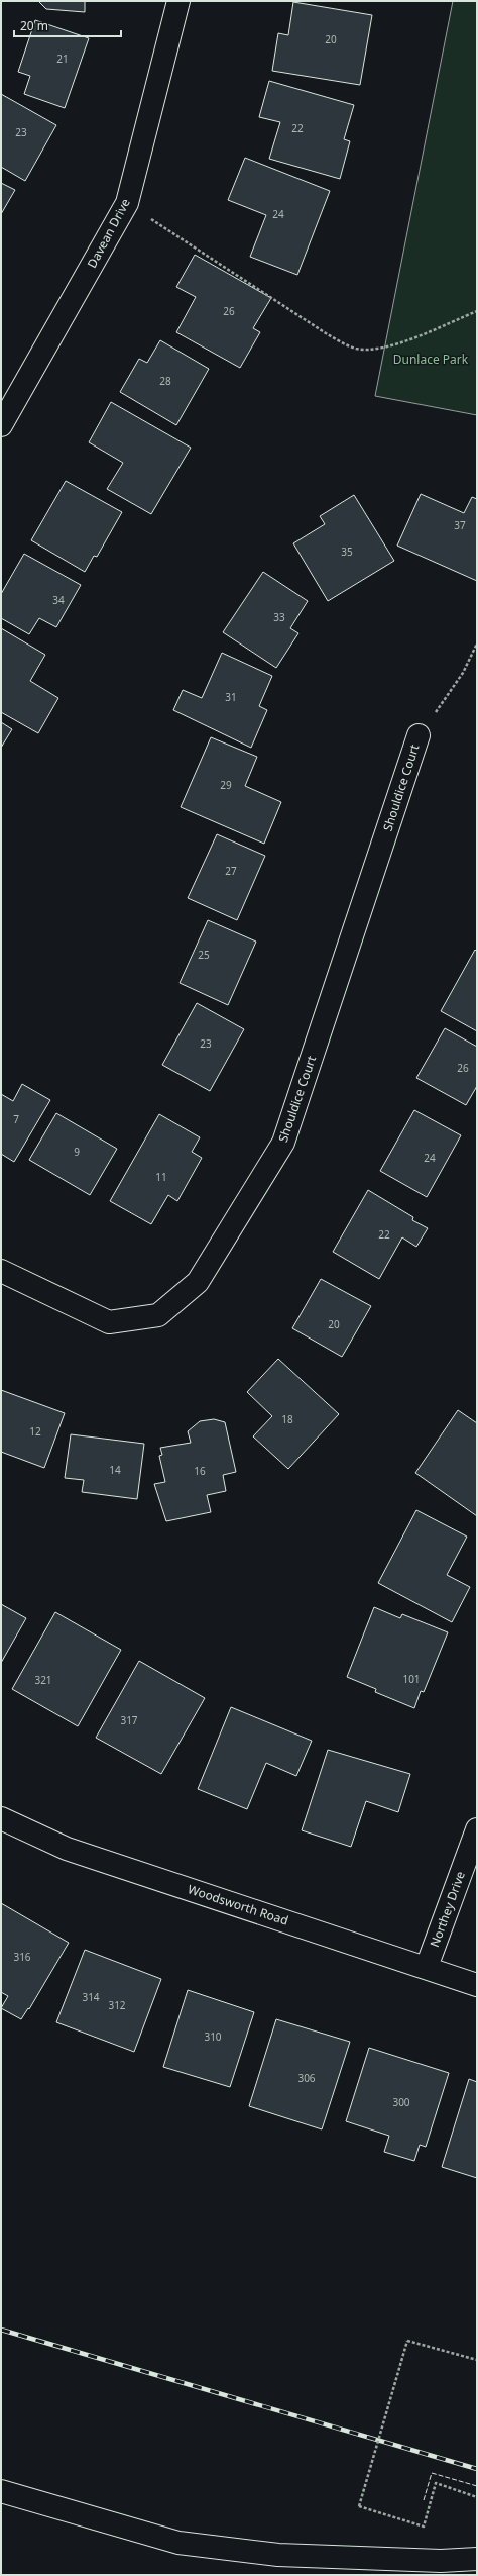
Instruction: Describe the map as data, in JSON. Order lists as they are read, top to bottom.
{
  "streets": {
    "main road": [
      "Davean Drive",
      "Shouldice Court",
      "Woodsworth Road",
      "Northey Drive"
    ]
  },
  "crossings": [
    ["Woodsworth Road", "Northey Drive"]
  ],
  "parks": ["Dunlace Park"],
  "house_numbers": [
    "20",
    "21",
    "22",
    "23",
    "24",
    "26",
    "28",
    "37",
    "35",
    "34",
    "33",
    "31",
    "29",
    "27",
    "25",
    "23",
    "26",
    "7",
    "9",
    "24",
    "11",
    "22",
    "20",
    "18",
    "12",
    "14",
    "16",
    "101",
    "321",
    "317",
    "316",
    "314",
    "312",
    "310",
    "306",
    "300"
  ],
  "scale_bar": "20 m"
}
